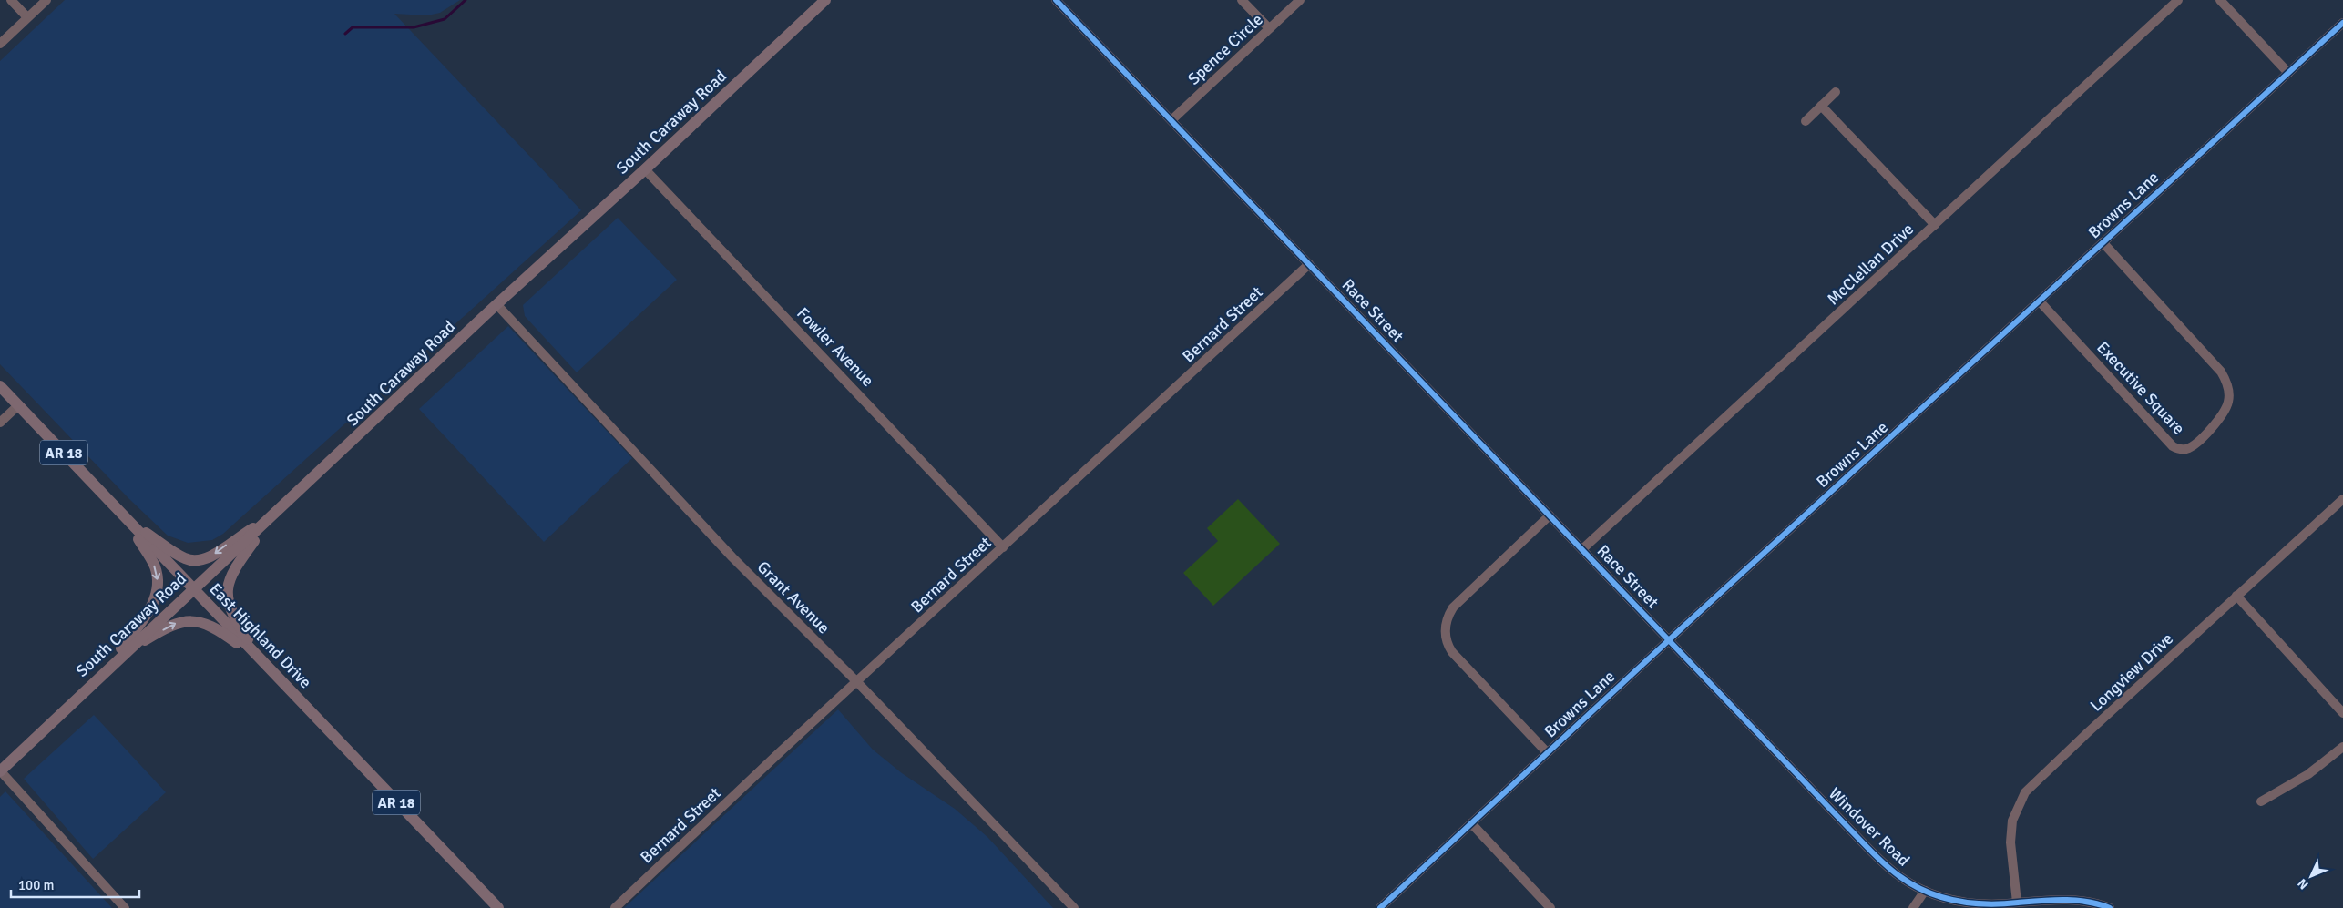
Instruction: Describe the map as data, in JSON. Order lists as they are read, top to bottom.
{
  "streets": {
    "main road": ["South Caraway Road", "AR 18", "East Highland Drive"],
    "street": [
      "Spence Circle",
      "Browns Lane",
      "McClellan Drive",
      "Race Street",
      "Bernard Street",
      "Fowler Avenue",
      "Executive Square",
      "Grant Avenue",
      "Longview Drive",
      "Windover Road"
    ]
  },
  "crossings": [
    ["Spence Circle", "Race Street"],
    ["South Caraway Road", "Fowler Avenue"],
    ["South Caraway Road", "Grant Avenue"],
    ["South Caraway Road", "East Highland Drive"],
    ["Browns Lane", "Race Street"],
    ["Browns Lane", "Executive Square"],
    ["Browns Lane", "Windover Road"],
    ["McClellan Drive", "Race Street"],
    ["Race Street", "Bernard Street"],
    ["Race Street", "Windover Road"],
    ["Bernard Street", "Fowler Avenue"],
    ["Bernard Street", "Grant Avenue"],
    ["Longview Drive", "Windover Road"]
  ],
  "scale_bar": "100 m",
  "north": "bottom left"
}
